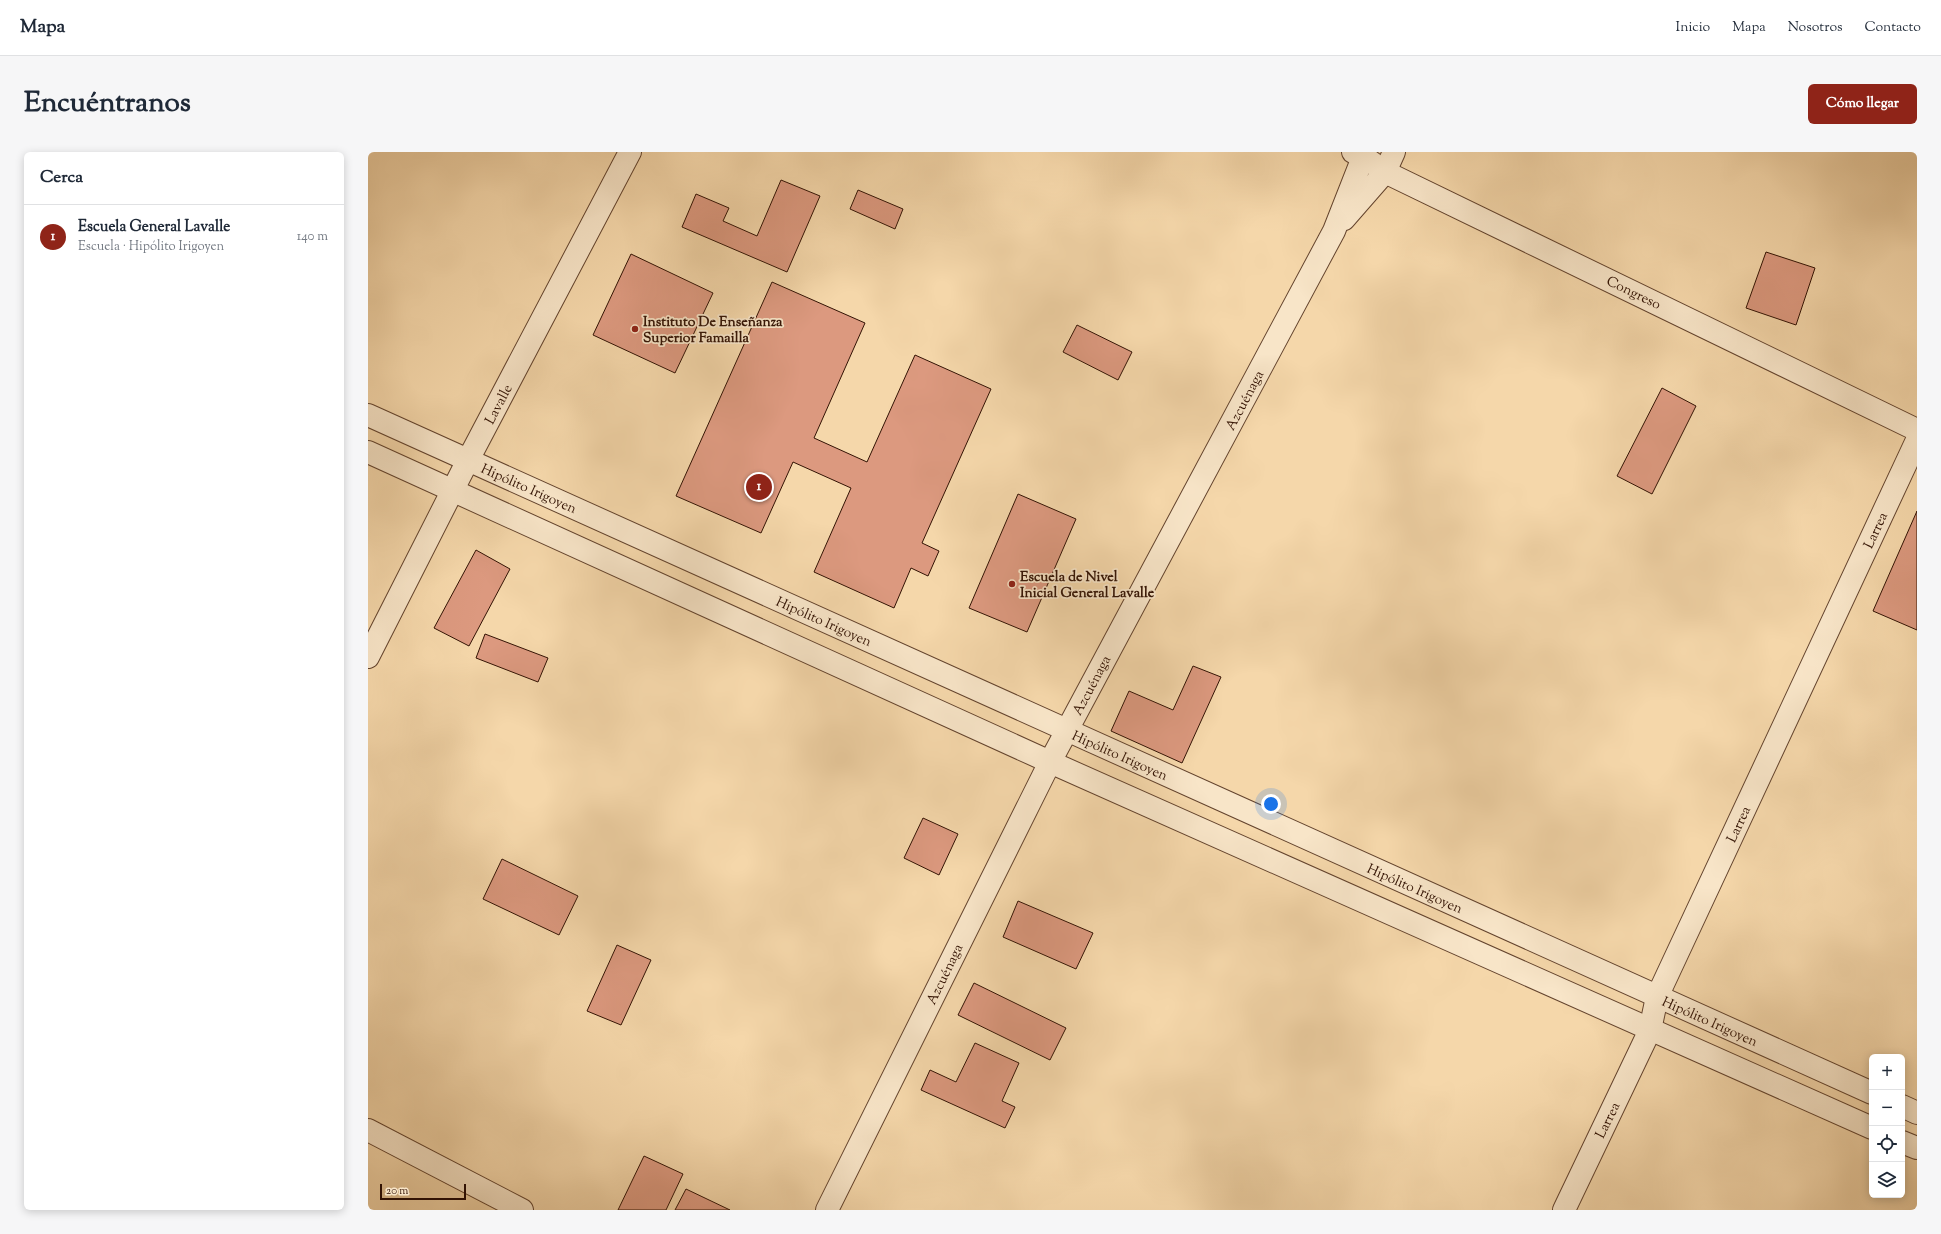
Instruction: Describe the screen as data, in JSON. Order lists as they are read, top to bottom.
{
  "streets": {
    "street": [
      "Congreso",
      "Azcuénaga",
      "Lavalle",
      "Hipólito Irigoyen",
      "Larrea"
    ]
  },
  "crossings": [
    ["Congreso", "Azcuénaga"],
    ["Azcuénaga", "Hipólito Irigoyen"],
    ["Lavalle", "Hipólito Irigoyen"],
    ["Hipólito Irigoyen", "Larrea"]
  ],
  "places": ["Instituto De Enseñanza Superior Famailla", "Escuela de Nivel Inicial General Lavalle"],
  "scale_bar": "20 m",
  "page": {
    "header": "Mapa",
    "nav": [
      "Inicio",
      "Mapa",
      "Nosotros",
      "Contacto"
    ],
    "title": "Encuéntranos",
    "buttons": "Cómo llegar",
    "heading": "Cerca",
    "list": [
      {
        "mark": "1",
        "name": "Escuela General Lavalle",
        "note": "Escuela · Hipólito Irigoyen",
        "value": "140 m"
      }
    ],
    "pins": "1",
    "map_buttons": ["+", "−"],
    "scale": "20 m"
  }
}
